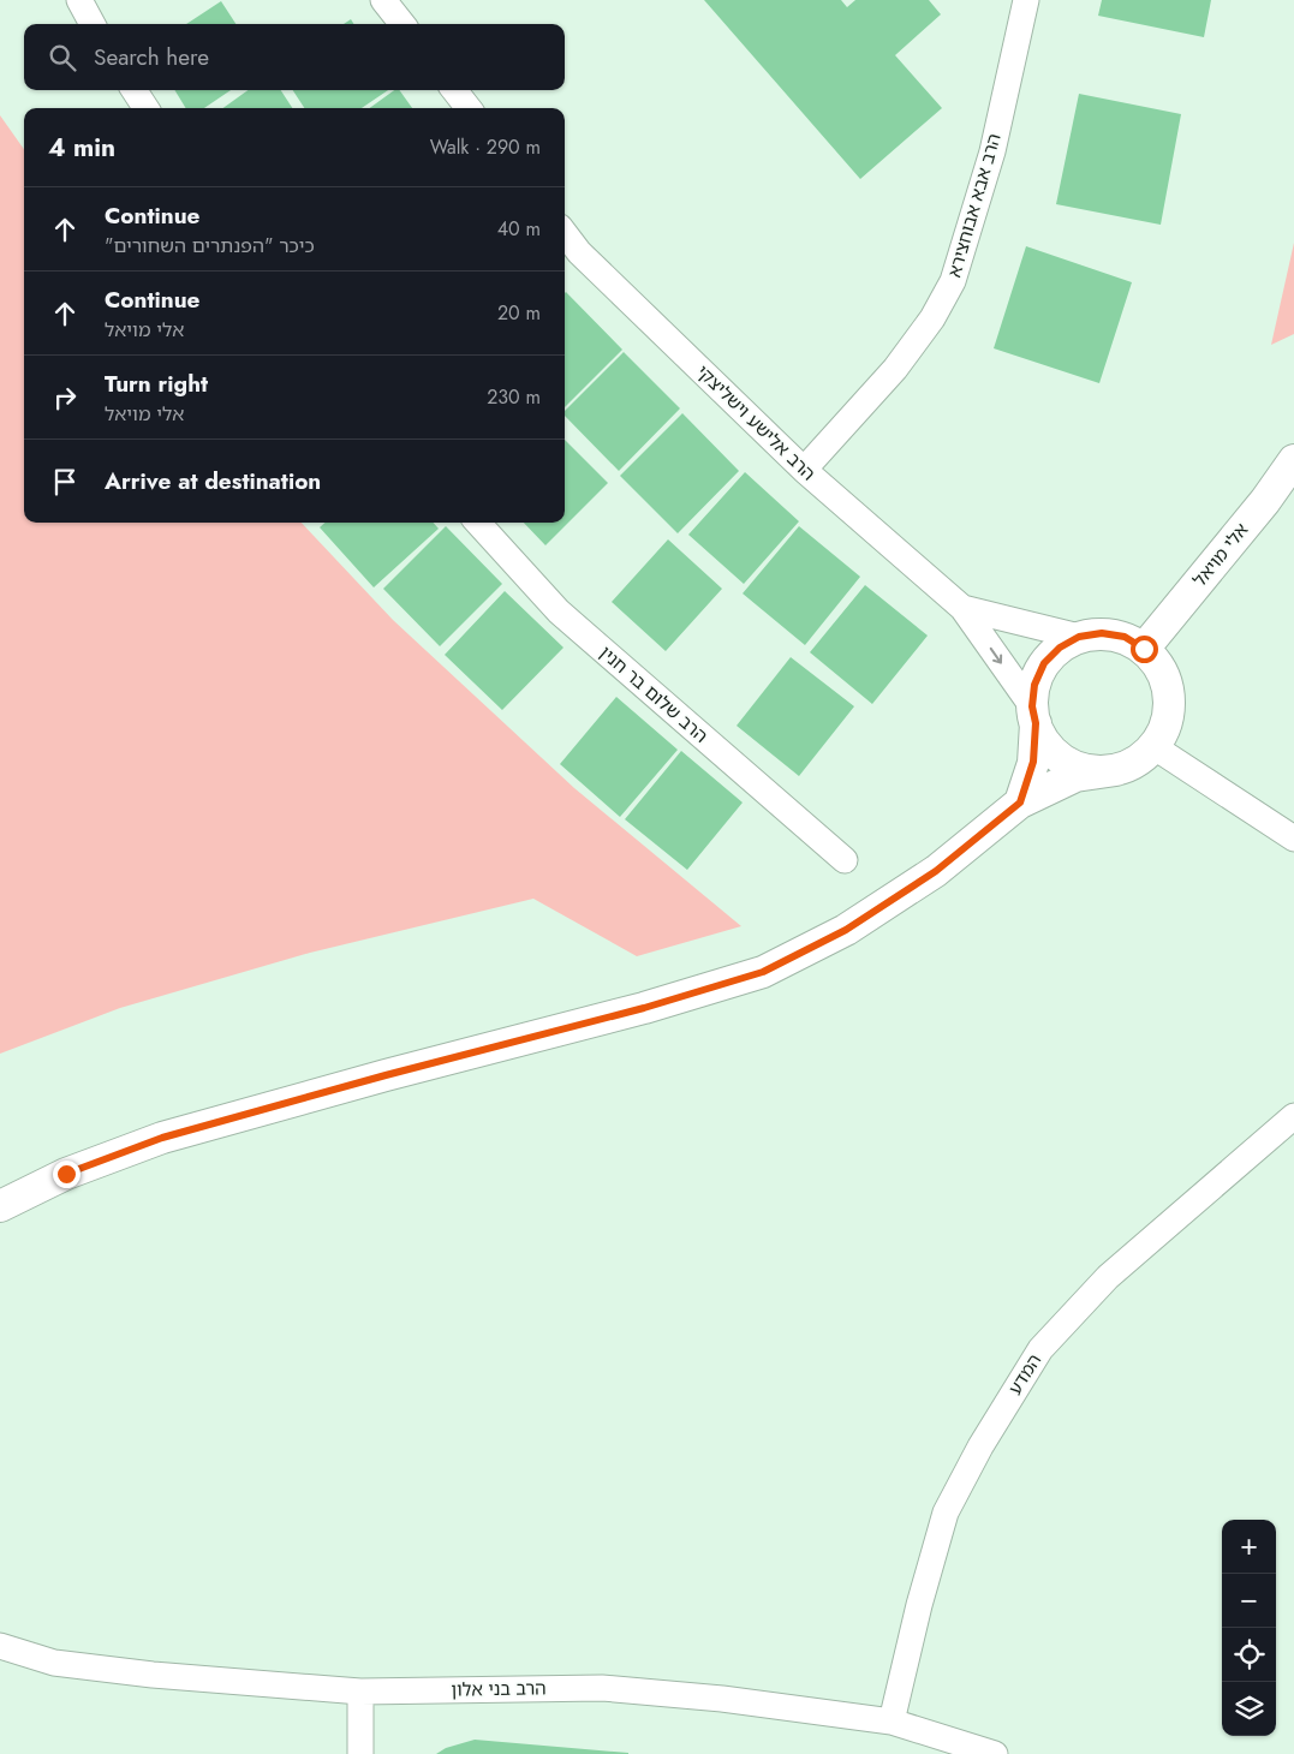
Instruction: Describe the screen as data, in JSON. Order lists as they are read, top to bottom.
{
  "streets": {
    "street": [
      "הרב אבא אבוחצירא",
      "הרב אלישע וישליצקי",
      "אלי מויאל",
      "הרב שלום בר חנין",
      "המדע",
      "הרב בני אלון"
    ]
  },
  "crossings": [
    ["הרב אבא אבוחצירא", "הרב אלישע וישליצקי"],
    ["הרב אלישע וישליצקי", "אלי מויאל"],
    ["המדע", "הרב בני אלון"]
  ],
  "page": {
    "search": "Search here",
    "heading": ["4 min", "Walk · 290 m"],
    "list": [
      ["Continue", "\"כיכר \"הפנתרים השחורים", "40 m"],
      ["Continue", "אלי מויאל", "20 m"],
      ["Turn right", "אלי מויאל", "230 m"],
      "Arrive at destination"
    ],
    "map_buttons": ["+", "−"]
  }
}
